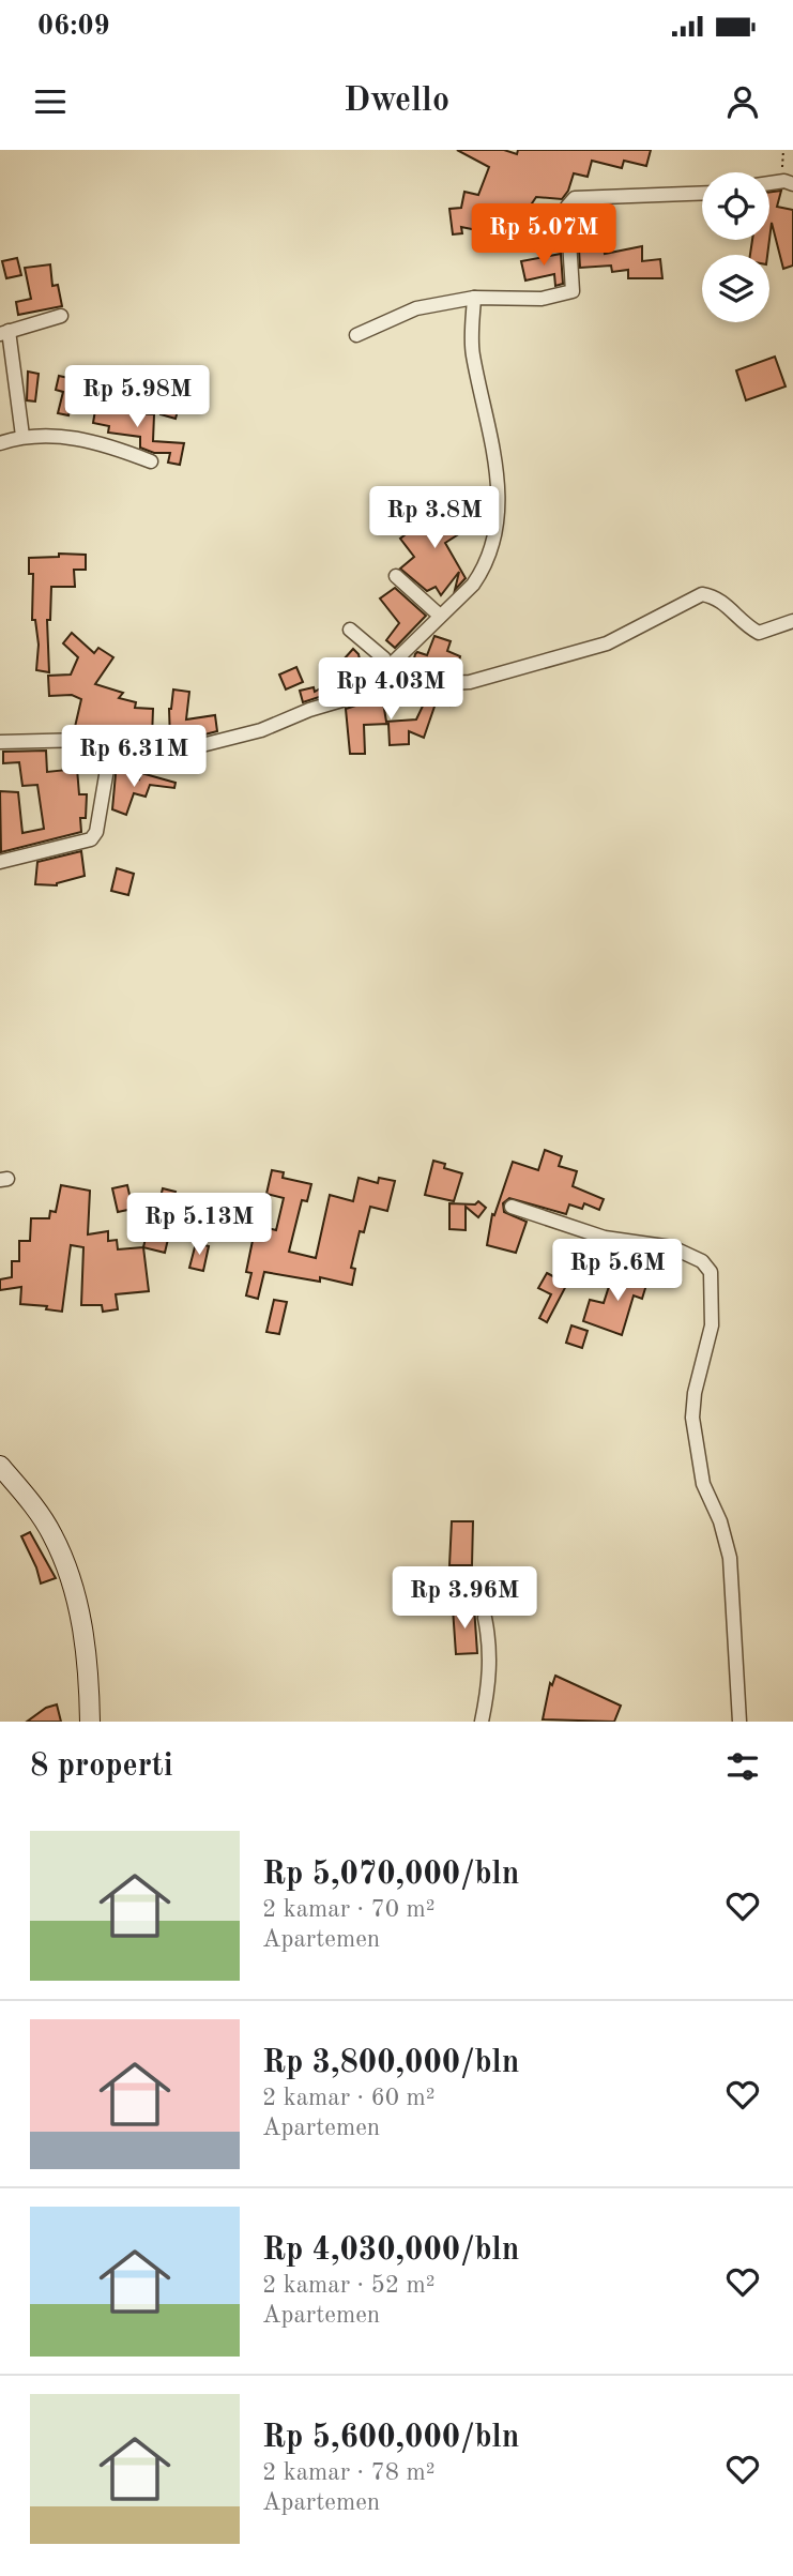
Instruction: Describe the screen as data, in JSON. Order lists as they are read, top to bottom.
{
  "page": {
    "status": "06:09",
    "header": "Dwello",
    "price": [
      "Rp 5.07M",
      "Rp 5.98M",
      "Rp 3.8M",
      "Rp 4.03M",
      "Rp 6.31M",
      "Rp 5.13M",
      "Rp 5.6M",
      "Rp 3.96M"
    ],
    "heading": "8 properti",
    "list": [
      {
        "name": "Rp 5,070,000/bln",
        "note": "2 kamar · 70 m² · Apartemen"
      },
      {
        "name": "Rp 3,800,000/bln",
        "note": "2 kamar · 60 m² · Apartemen"
      },
      {
        "name": "Rp 4,030,000/bln",
        "note": "2 kamar · 52 m² · Apartemen"
      },
      {
        "name": "Rp 5,600,000/bln",
        "note": "2 kamar · 78 m² · Apartemen"
      }
    ]
  }
}
